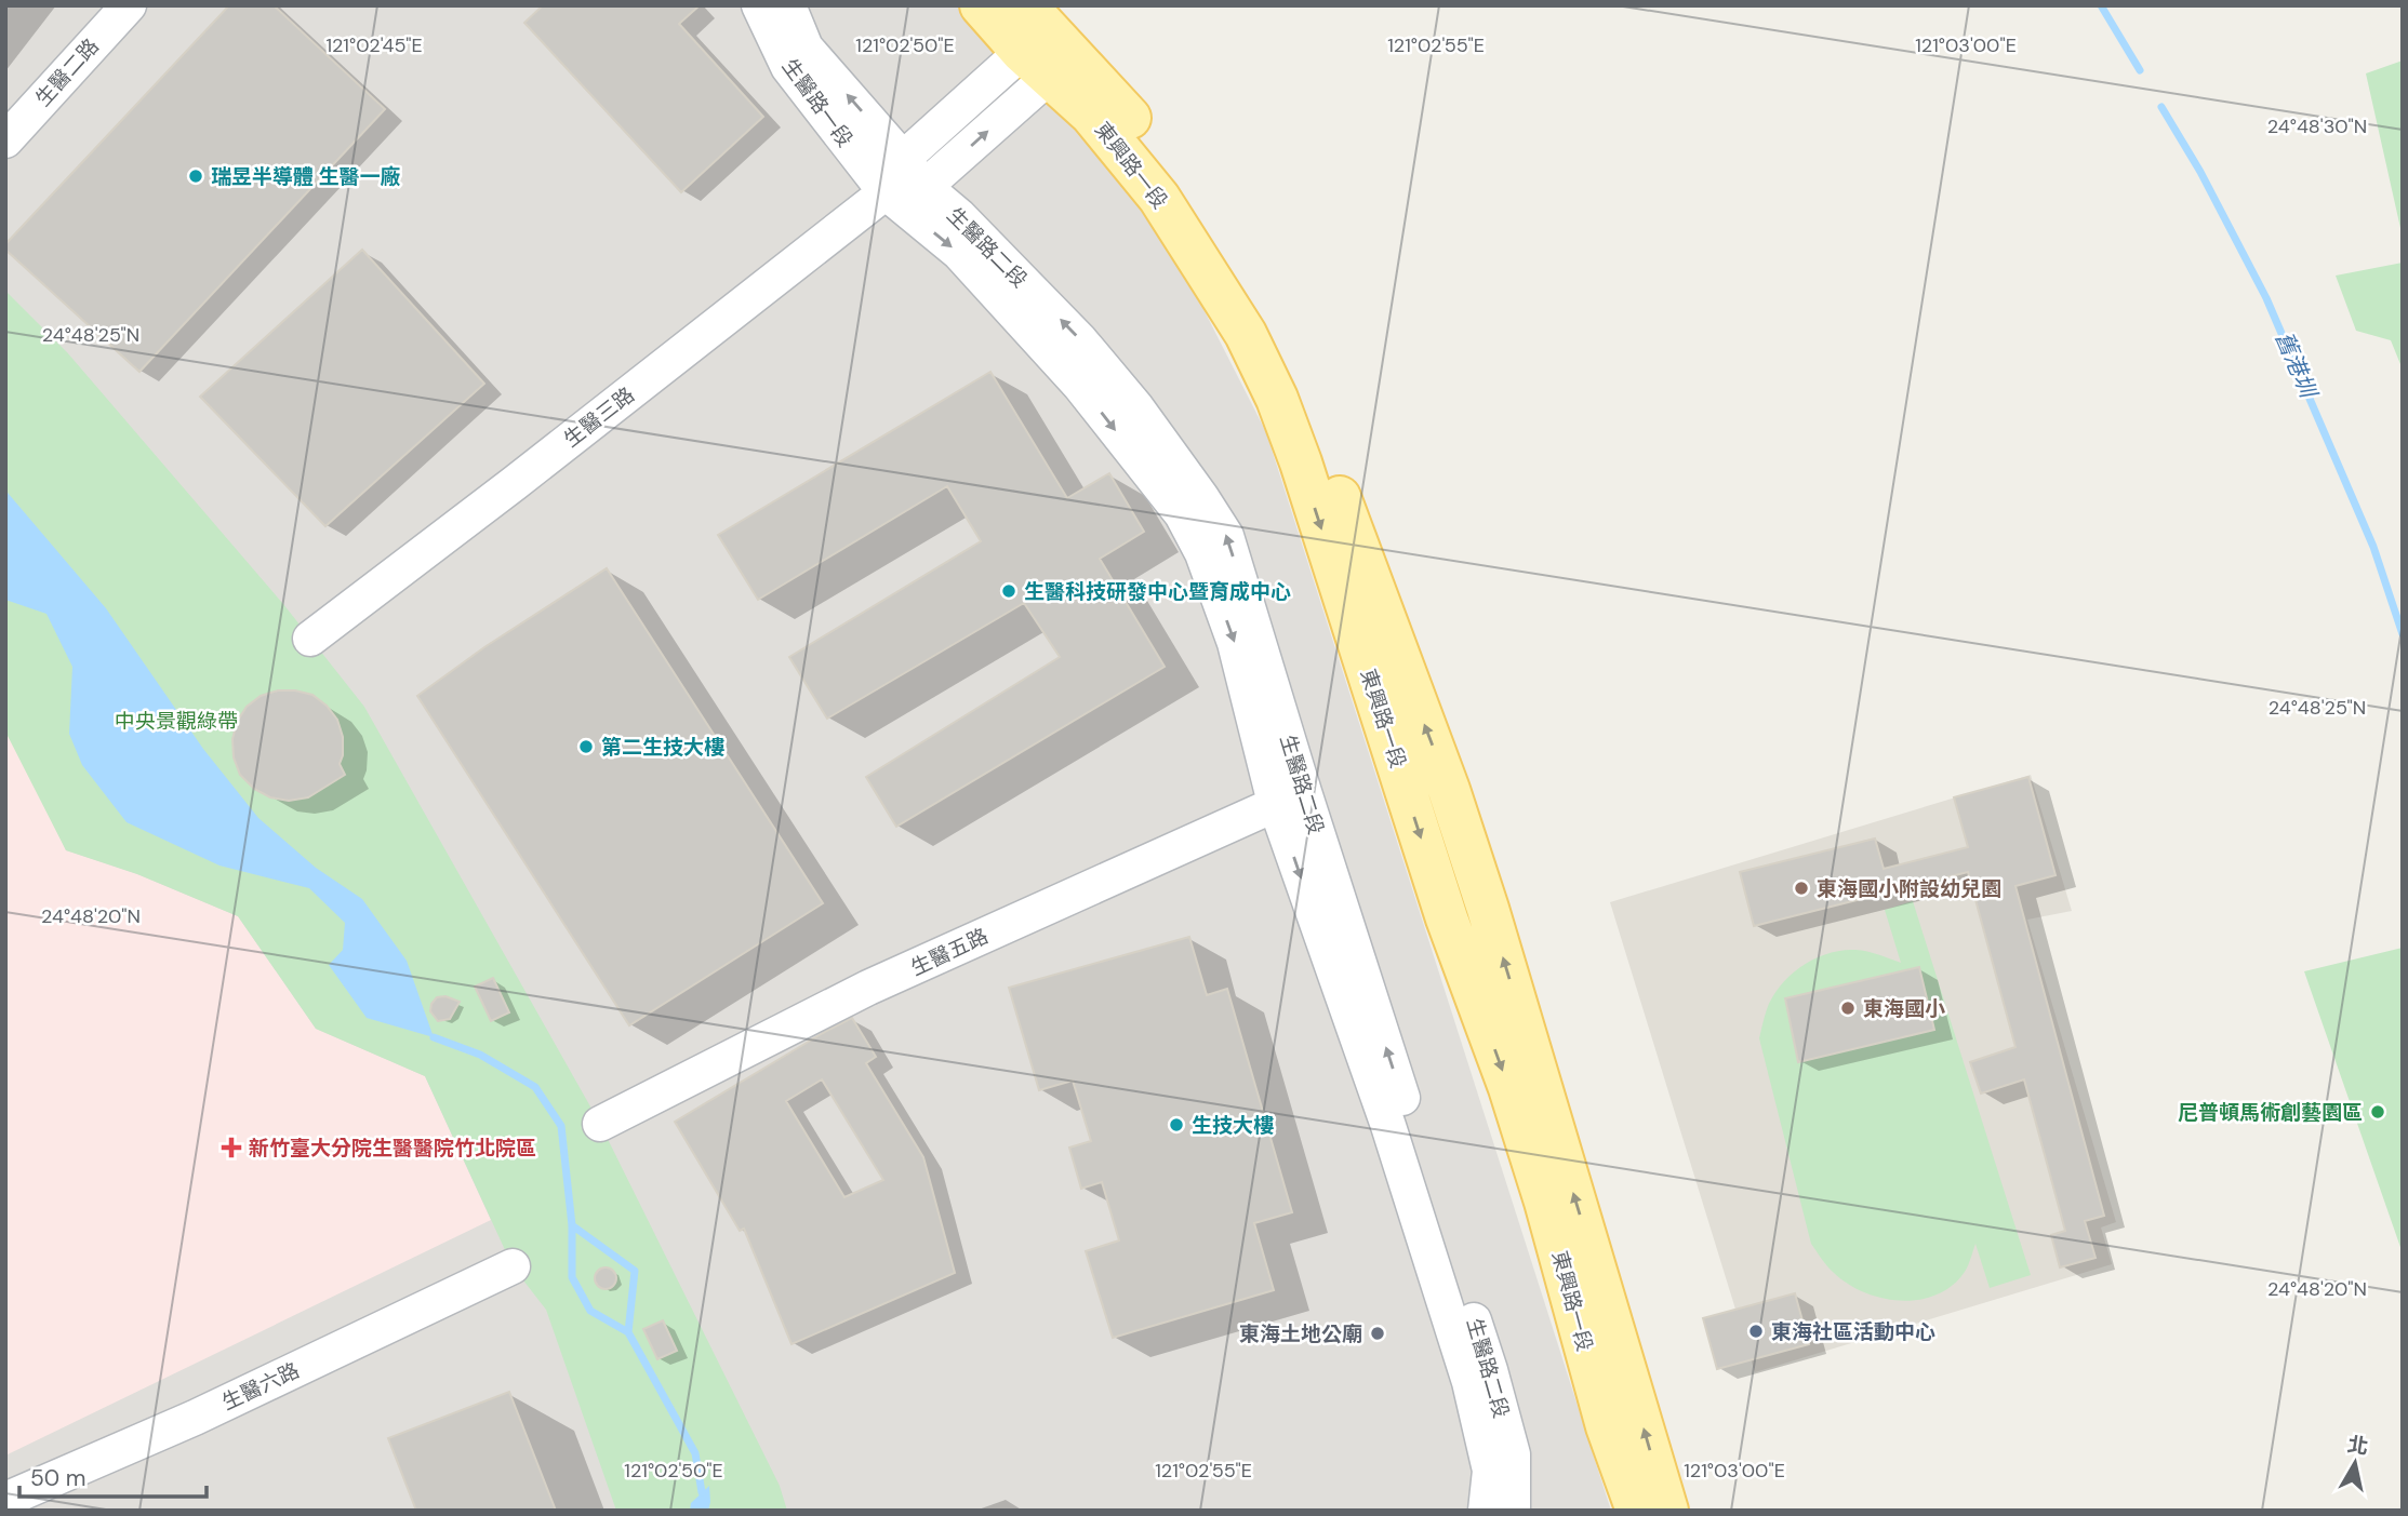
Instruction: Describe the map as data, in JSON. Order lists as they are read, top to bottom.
{
  "streets": {
    "main road": ["東興路一段"],
    "street": [
      "生醫二路",
      "生醫路一段",
      "生醫路二段",
      "生醫三路",
      "生醫五路",
      "生醫六路"
    ]
  },
  "crossings": [
    ["生醫路一段", "生醫路二段"],
    ["生醫路一段", "生醫三路"],
    ["生醫路二段", "生醫三路"],
    ["生醫路二段", "生醫五路"]
  ],
  "water": ["舊港圳"],
  "parks": ["中央景觀綠帶"],
  "places": {
    "other": [
      "瑞昱半導體 生醫一廠",
      "生醫科技研發中心暨育成中心",
      "第二生技大樓",
      "東海國小附設幼兒園",
      "東海國小",
      "尼普頓馬術創藝園區",
      "生技大樓",
      "東海社區活動中心",
      "東海土地公廟"
    ],
    "health": ["新竹臺大分院生醫醫院竹北院區"]
  },
  "scale_bar": "50 m",
  "north": "top",
  "coordinates": [
    "121°02'45\"E",
    "121°02'50\"E",
    "121°02'55\"E",
    "121°03'00\"E",
    "24°48'30\"N",
    "24°48'25\"N",
    "24°48'20\"N"
  ]
}
